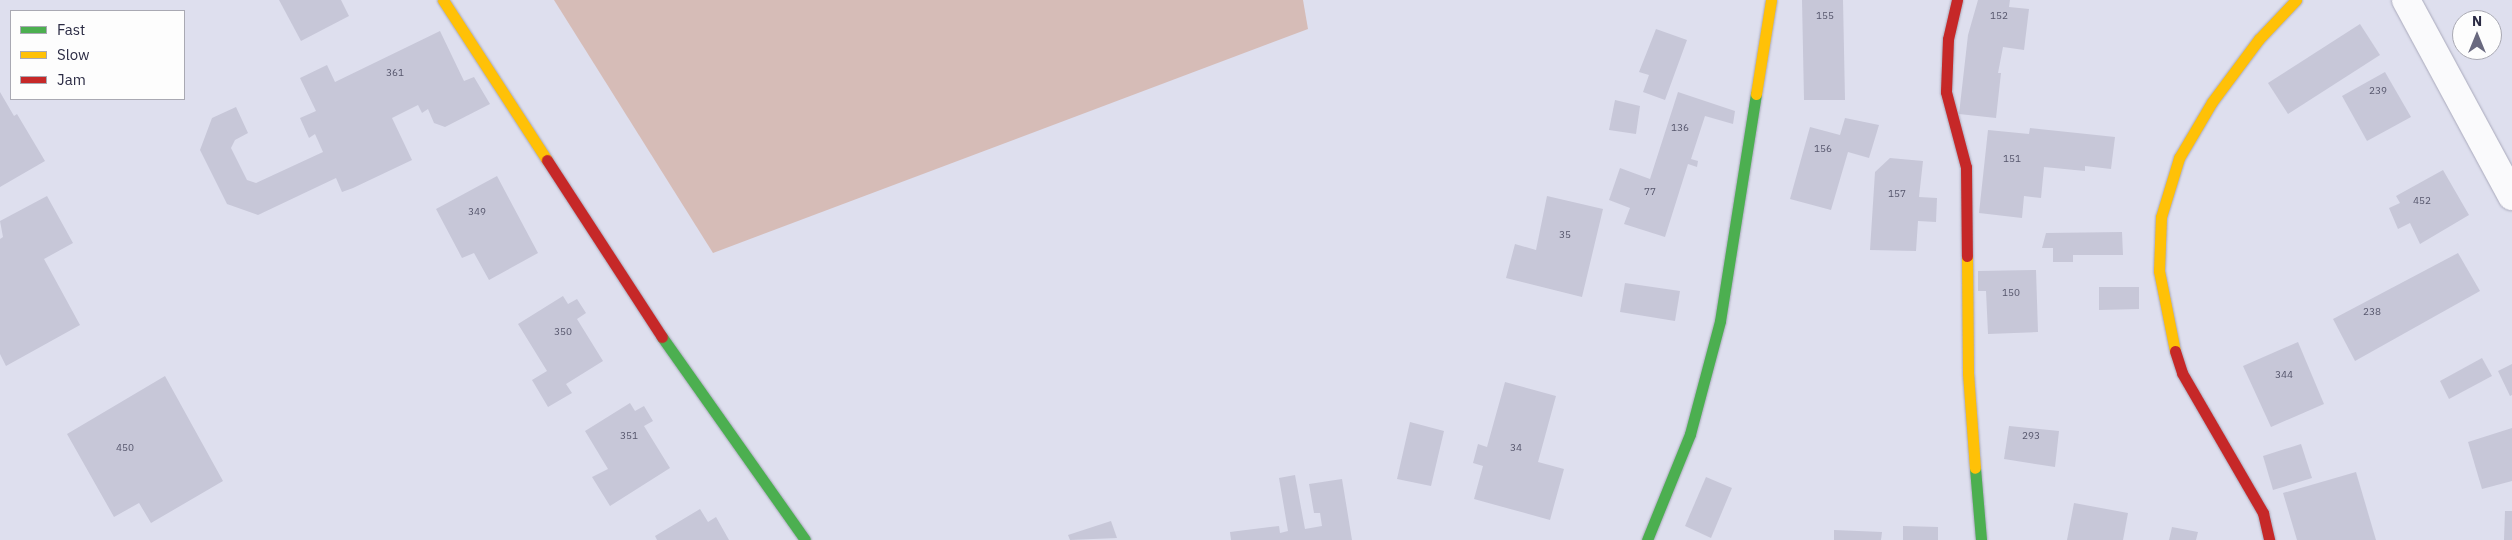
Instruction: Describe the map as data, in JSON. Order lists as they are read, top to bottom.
{
  "house_numbers": [
    "155",
    "152",
    "361",
    "239",
    "136",
    "156",
    "151",
    "77",
    "157",
    "452",
    "349",
    "35",
    "150",
    "238",
    "350",
    "344",
    "351",
    "293",
    "450",
    "34"
  ],
  "legend": ["Fast", "Slow", "Jam"],
  "north": "top"
}
